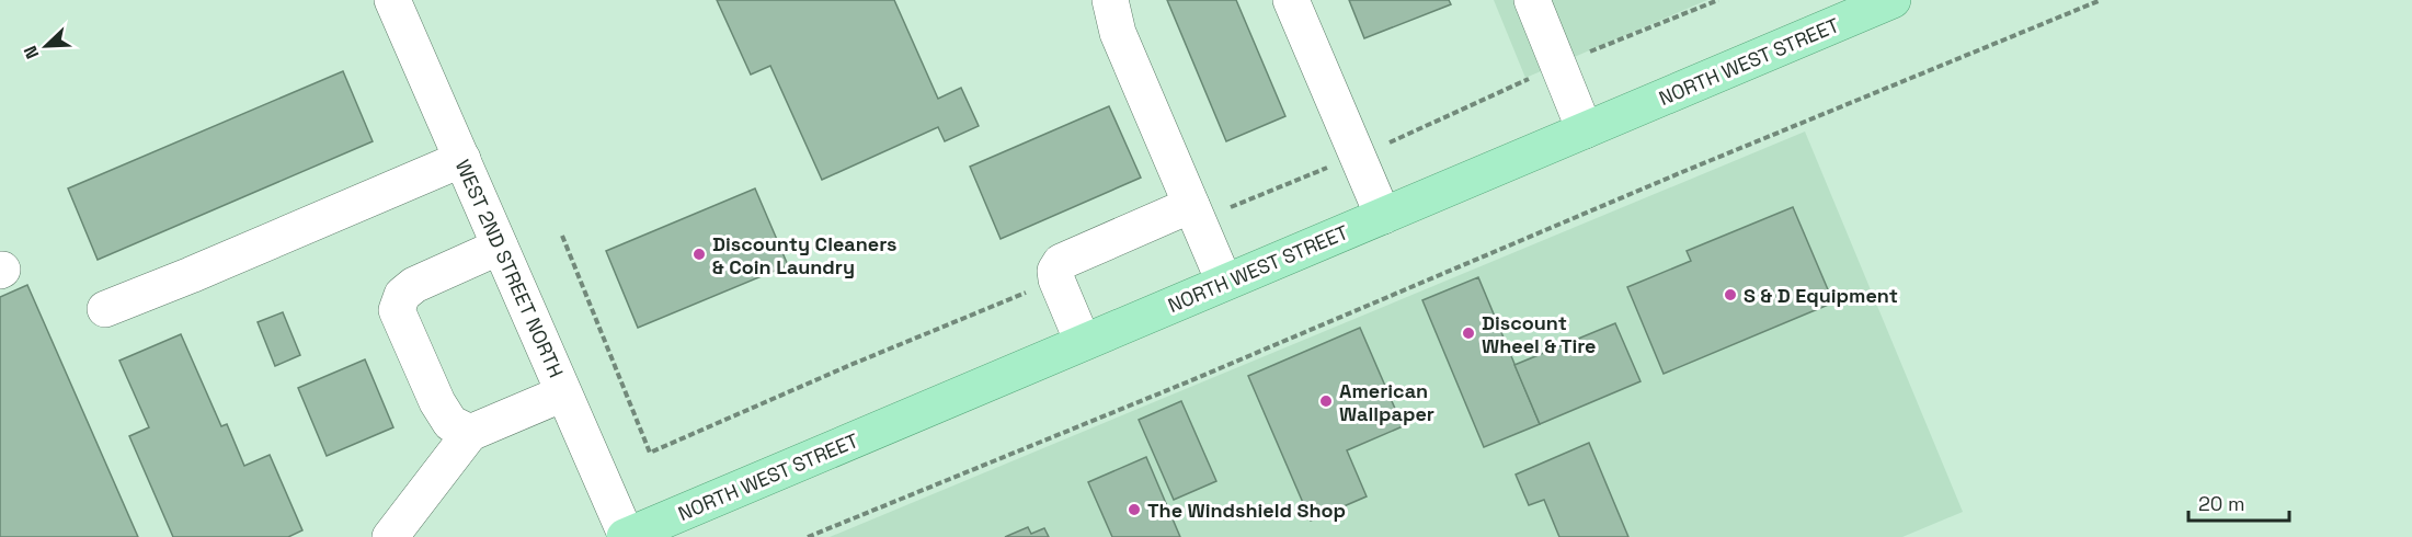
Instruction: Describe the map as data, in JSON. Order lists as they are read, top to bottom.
{
  "streets": {
    "main road": ["NORTH WEST STREET"],
    "street": ["WEST 2ND STREET NORTH"]
  },
  "crossings": [
    ["NORTH WEST STREET", "WEST 2ND STREET NORTH"]
  ],
  "places": [
    "Discounty Cleaners & Coin Laundry",
    "S & D Equipment",
    "Discount Wheel & Tire",
    "American Wallpaper",
    "The Windshield Shop"
  ],
  "scale_bar": "20 m",
  "north": "bottom left"
}
